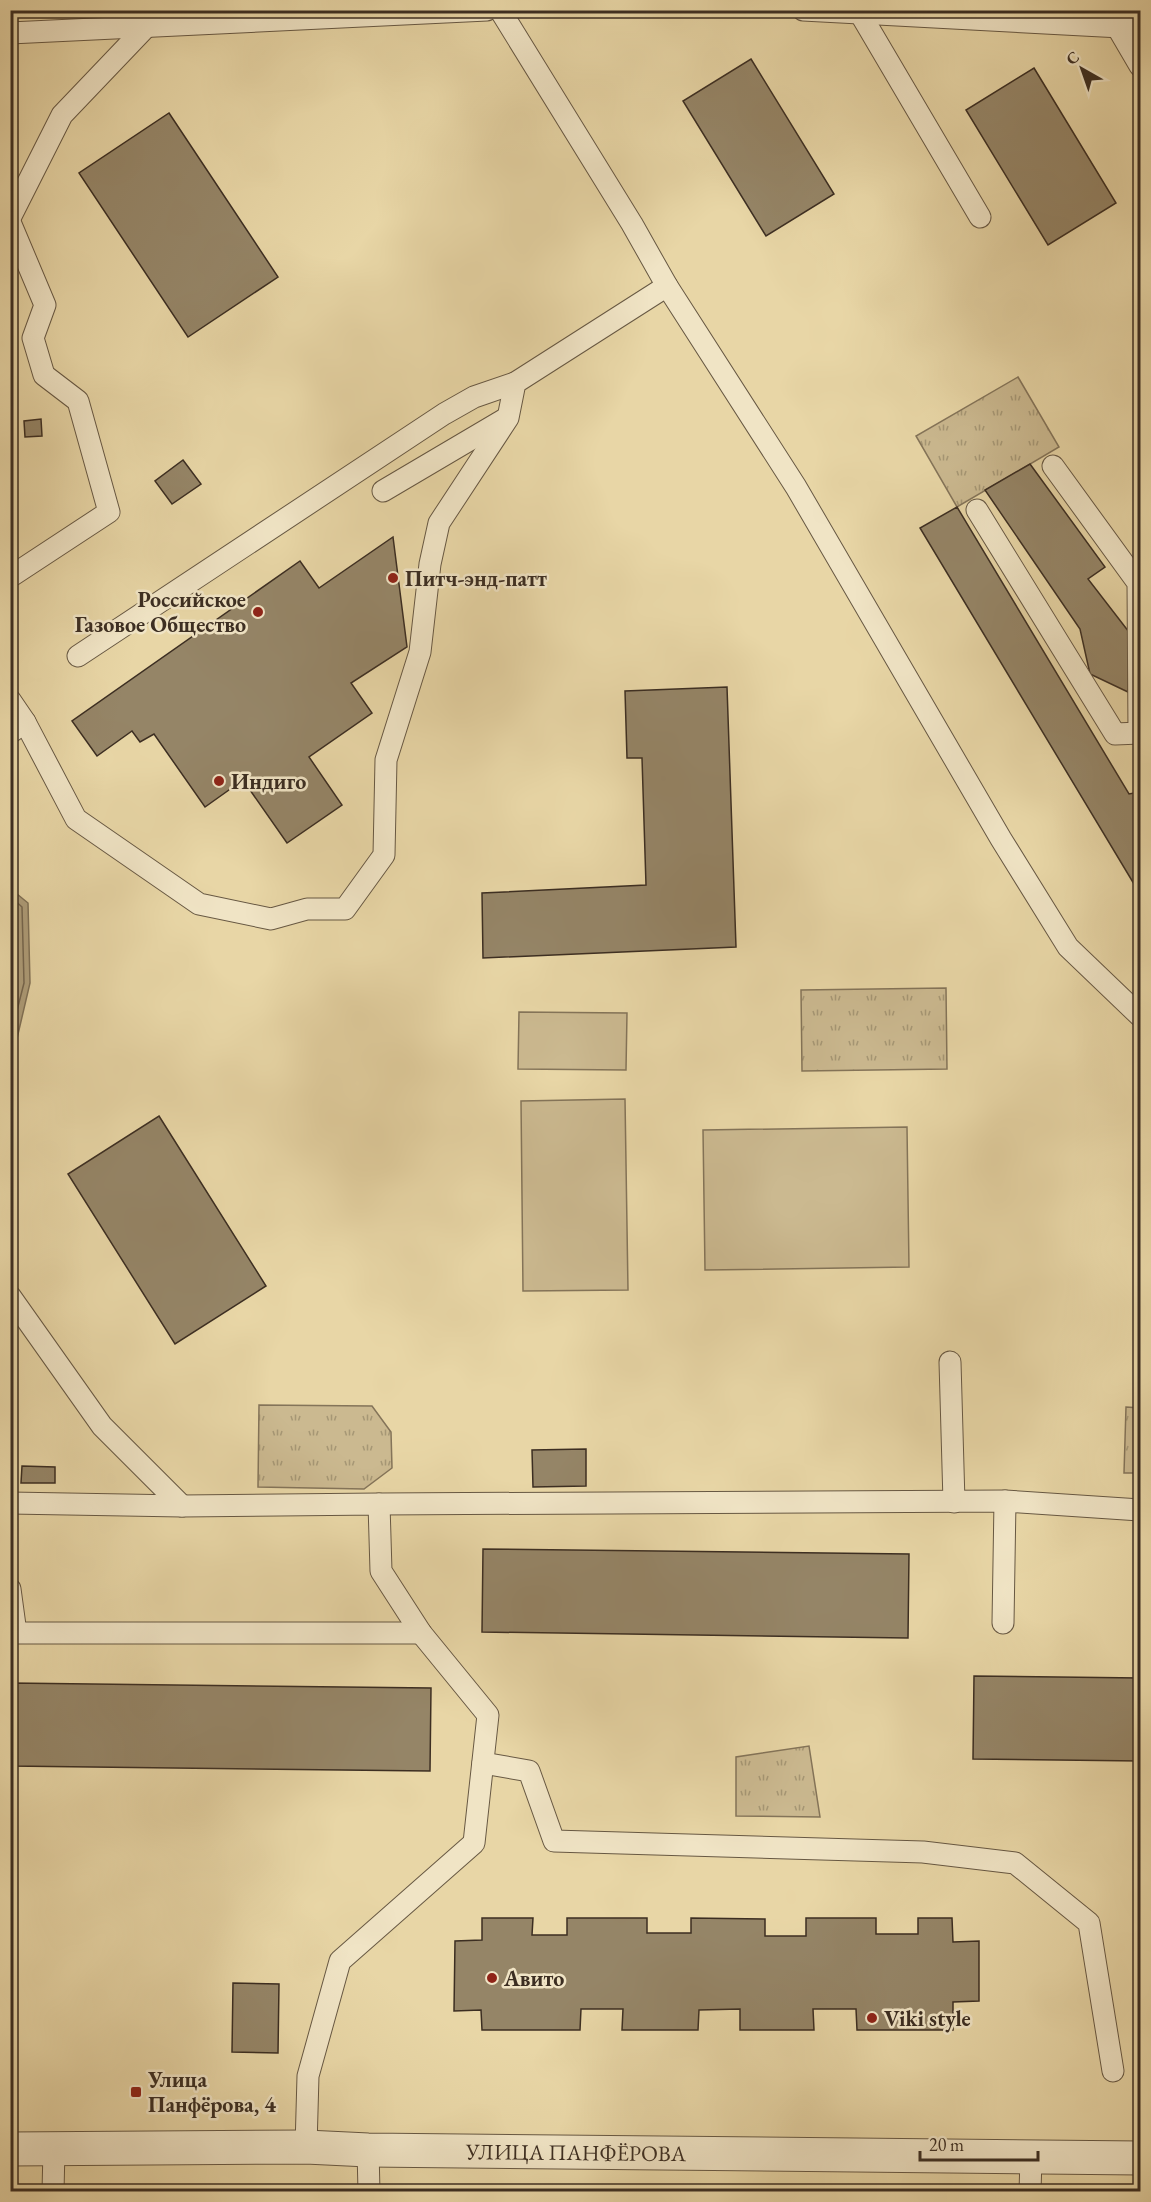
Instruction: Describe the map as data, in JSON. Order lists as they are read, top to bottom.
{
  "streets": {
    "street": ["УЛИЦА ПАНФЁРОВА"]
  },
  "places": {
    "other": [
      "Питч-энд-патт",
      "Российское Газовое Общество",
      "Индиго",
      "Авито",
      "Viki style"
    ],
    "transit": ["Улица Панфёрова, 4"]
  },
  "scale_bar": "20 m",
  "north": "top left"
}
